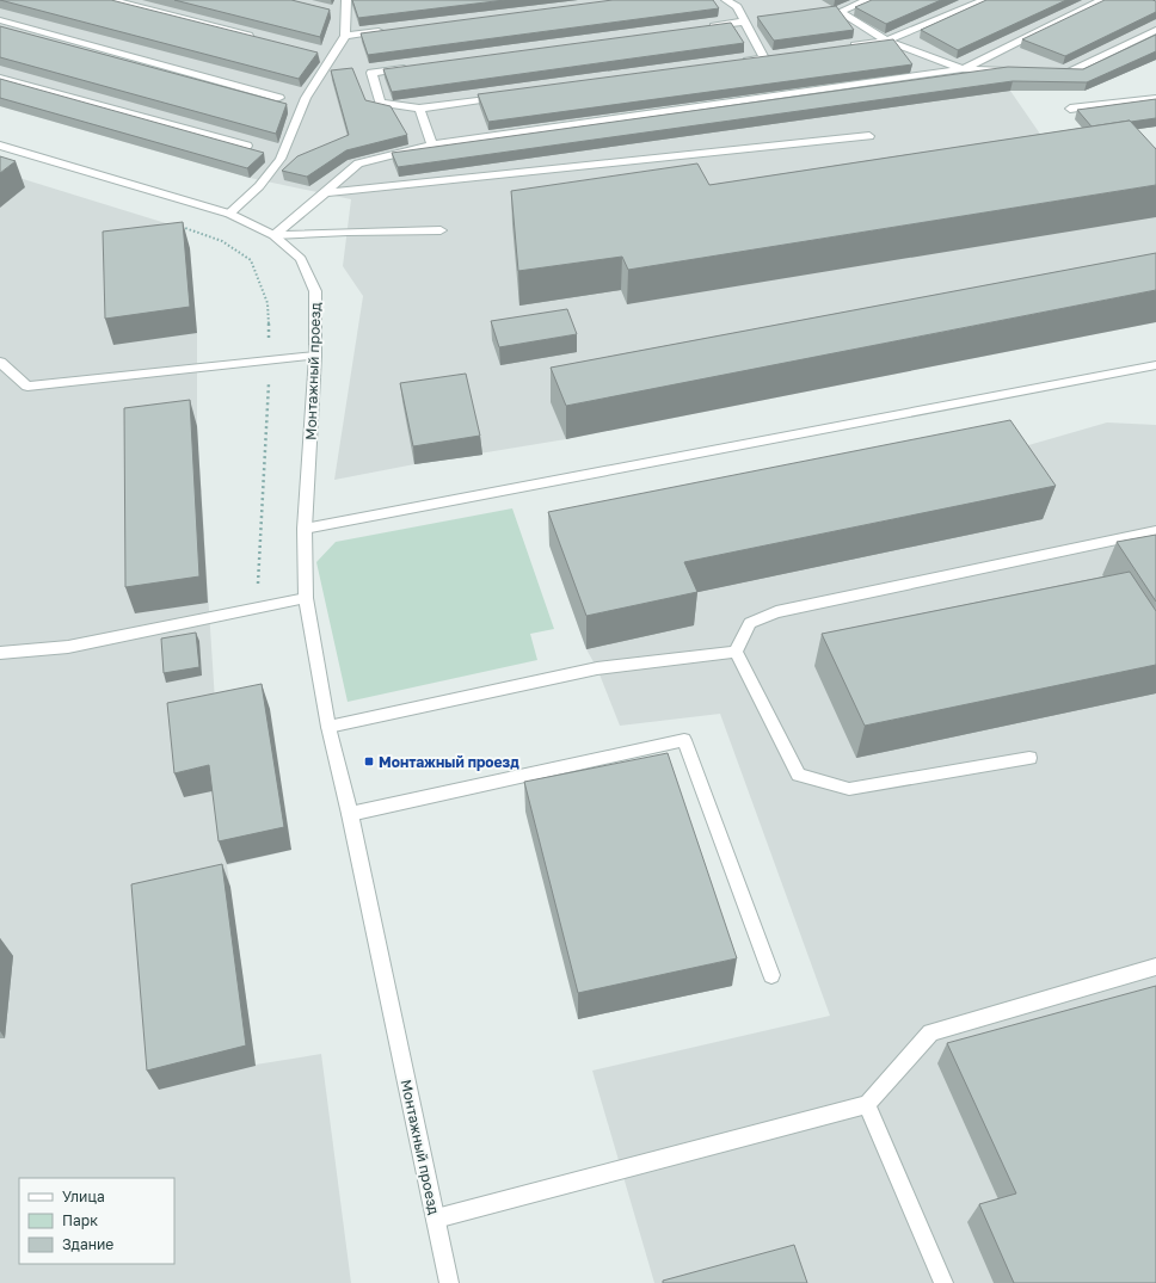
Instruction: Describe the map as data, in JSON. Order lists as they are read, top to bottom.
{
  "streets": {
    "street": ["Монтажный проезд"]
  },
  "places": {
    "transit": ["Монтажный проезд"]
  },
  "legend": ["Улица", "Парк", "Здание"]
}
